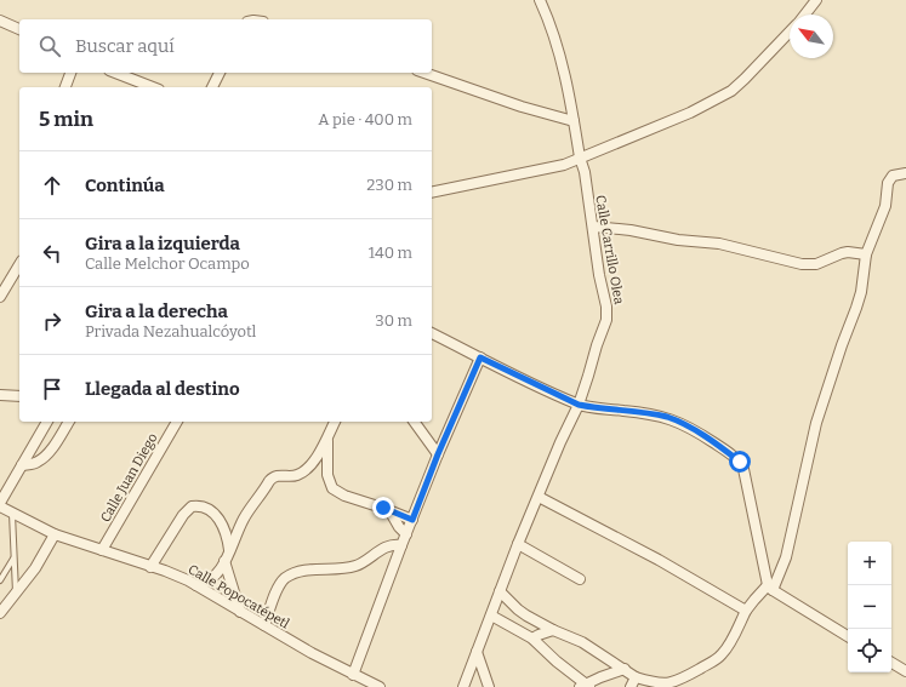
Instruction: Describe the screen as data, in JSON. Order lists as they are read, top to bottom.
{
  "streets": {
    "street": ["Calle Carrillo Olea", "Calle Juan Diego", "Calle Popocatépetl"]
  },
  "crossings": [
    ["Calle Juan Diego", "Calle Popocatépetl"]
  ],
  "north": "top left",
  "page": {
    "search": "Buscar aquí",
    "heading": ["5 min", "A pie · 400 m"],
    "list": [
      ["Continúa", "230 m"],
      ["Gira a la izquierda", "Calle Melchor Ocampo", "140 m"],
      ["Gira a la derecha", "Privada Nezahualcóyotl", "30 m"],
      "Llegada al destino"
    ],
    "map_buttons": ["+", "−"]
  }
}
